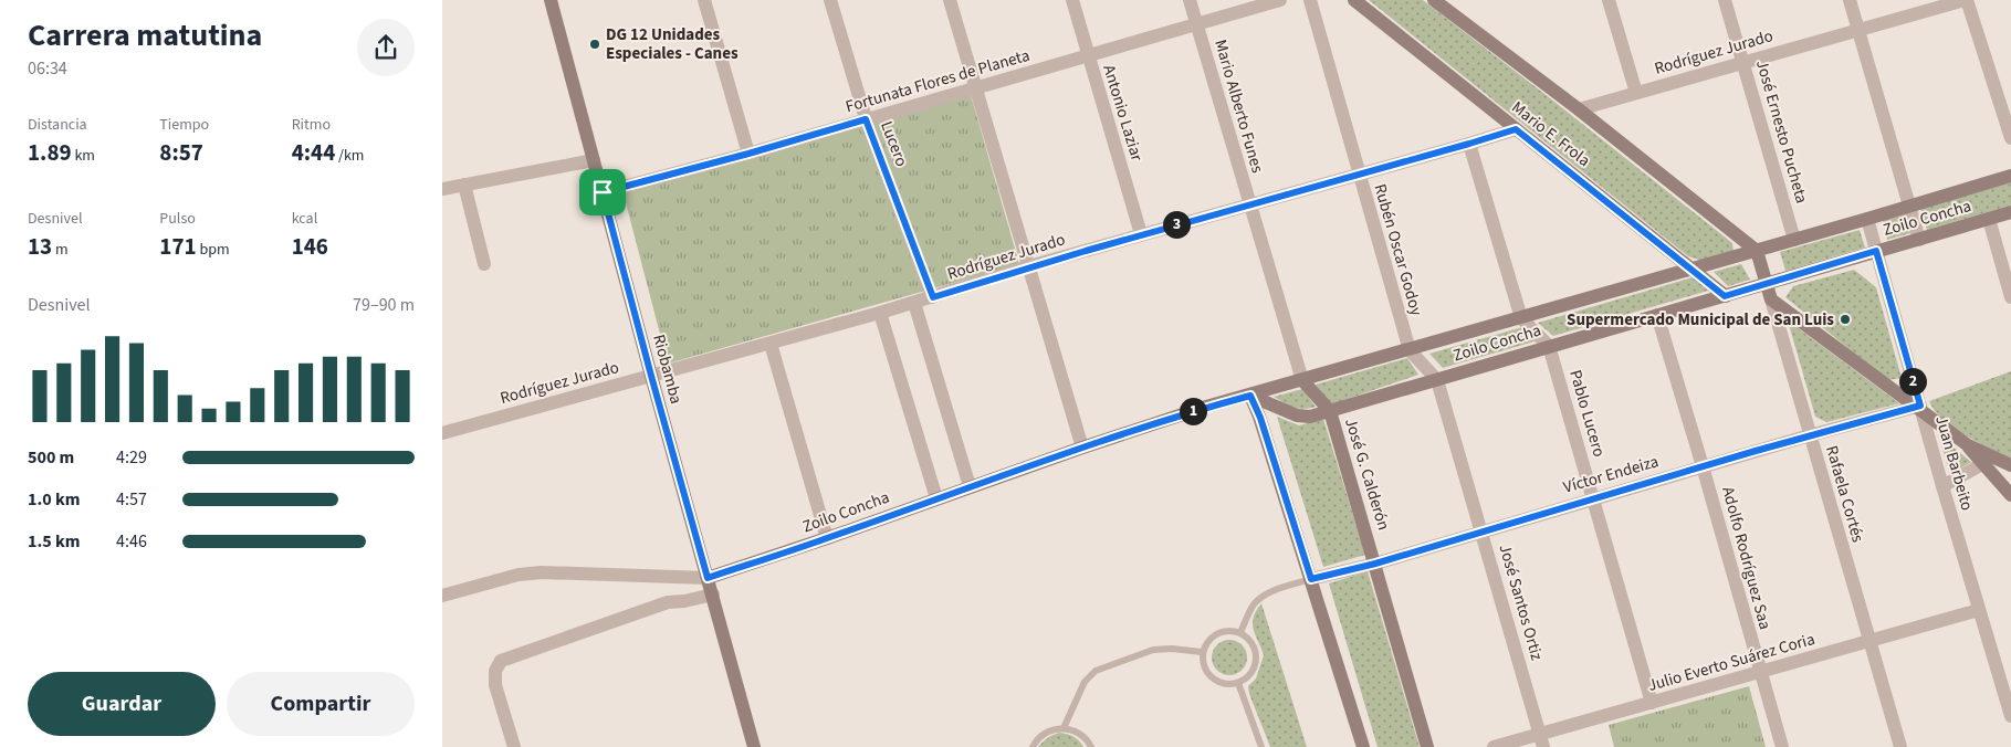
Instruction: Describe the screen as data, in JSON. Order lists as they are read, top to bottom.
{
  "streets": {
    "street": [
      "Rodríguez Jurado",
      "Fortunata Flores de Planeta",
      "Mario Alberto Funes",
      "Antonio Laziar",
      "José Ernesto Pucheta",
      "Mario E. Frola",
      "Lucero",
      "Zoilo Concha",
      "Rubén Oscar Godoy",
      "Riobamba",
      "Pablo Lucero",
      "Juan Barbeito",
      "José G. Calderón",
      "Víctor Endeiza",
      "Rafaela Cortés",
      "Adolfo Rodríguez Saa",
      "José Santos Ortiz",
      "Julio Everto Suárez Coria"
    ]
  },
  "crossings": [
    ["Rodríguez Jurado", "Mario Alberto Funes"],
    ["Rodríguez Jurado", "Antonio Laziar"],
    ["Rodríguez Jurado", "José Ernesto Pucheta"],
    ["Rodríguez Jurado", "Mario E. Frola"],
    ["Rodríguez Jurado", "Lucero"],
    ["Rodríguez Jurado", "Rubén Oscar Godoy"],
    ["Rodríguez Jurado", "Riobamba"],
    ["Rodríguez Jurado", "Pablo Lucero"],
    ["Fortunata Flores de Planeta", "Mario Alberto Funes"],
    ["Fortunata Flores de Planeta", "Antonio Laziar"],
    ["Fortunata Flores de Planeta", "Lucero"],
    ["Fortunata Flores de Planeta", "Riobamba"],
    ["Mario Alberto Funes", "Zoilo Concha"],
    ["Mario Alberto Funes", "José G. Calderón"],
    ["José Ernesto Pucheta", "Zoilo Concha"],
    ["Mario E. Frola", "Zoilo Concha"],
    ["Zoilo Concha", "Rubén Oscar Godoy"],
    ["Zoilo Concha", "Riobamba"],
    ["Zoilo Concha", "Pablo Lucero"],
    ["Zoilo Concha", "Juan Barbeito"],
    ["Zoilo Concha", "José G. Calderón"],
    ["Zoilo Concha", "Rafaela Cortés"],
    ["Zoilo Concha", "Adolfo Rodríguez Saa"],
    ["Zoilo Concha", "José Santos Ortiz"],
    ["Rubén Oscar Godoy", "José Santos Ortiz"],
    ["Pablo Lucero", "Víctor Endeiza"],
    ["Pablo Lucero", "Julio Everto Suárez Coria"],
    ["Juan Barbeito", "Víctor Endeiza"],
    ["Juan Barbeito", "Julio Everto Suárez Coria"],
    ["José G. Calderón", "Víctor Endeiza"],
    ["Víctor Endeiza", "Rafaela Cortés"],
    ["Víctor Endeiza", "Adolfo Rodríguez Saa"],
    ["Víctor Endeiza", "José Santos Ortiz"],
    ["Rafaela Cortés", "Julio Everto Suárez Coria"],
    ["Adolfo Rodríguez Saa", "Julio Everto Suárez Coria"],
    ["José Santos Ortiz", "Julio Everto Suárez Coria"]
  ],
  "places": ["DG 12 Unidades Especiales - Canes", "Supermercado Municipal de San Luis"],
  "page": {
    "heading": ["Carrera matutina", "06:34"],
    "stats": [
      ["Distancia", "1.89 km"],
      ["Tiempo", "8:57"],
      ["Ritmo", "4:44 /km"],
      ["Desnivel", "13 m"],
      ["Pulso", "171 bpm"],
      ["kcal", "146"]
    ],
    "pins": ["3", "2", "1"],
    "chart": ["Desnivel", "79–90 m"],
    "list": [
      {
        "name": "500 m",
        "note": "4:29"
      },
      {
        "name": "1.0 km",
        "note": "4:57"
      },
      {
        "name": "1.5 km",
        "note": "4:46"
      }
    ],
    "buttons": ["Guardar", "Compartir"]
  }
}
